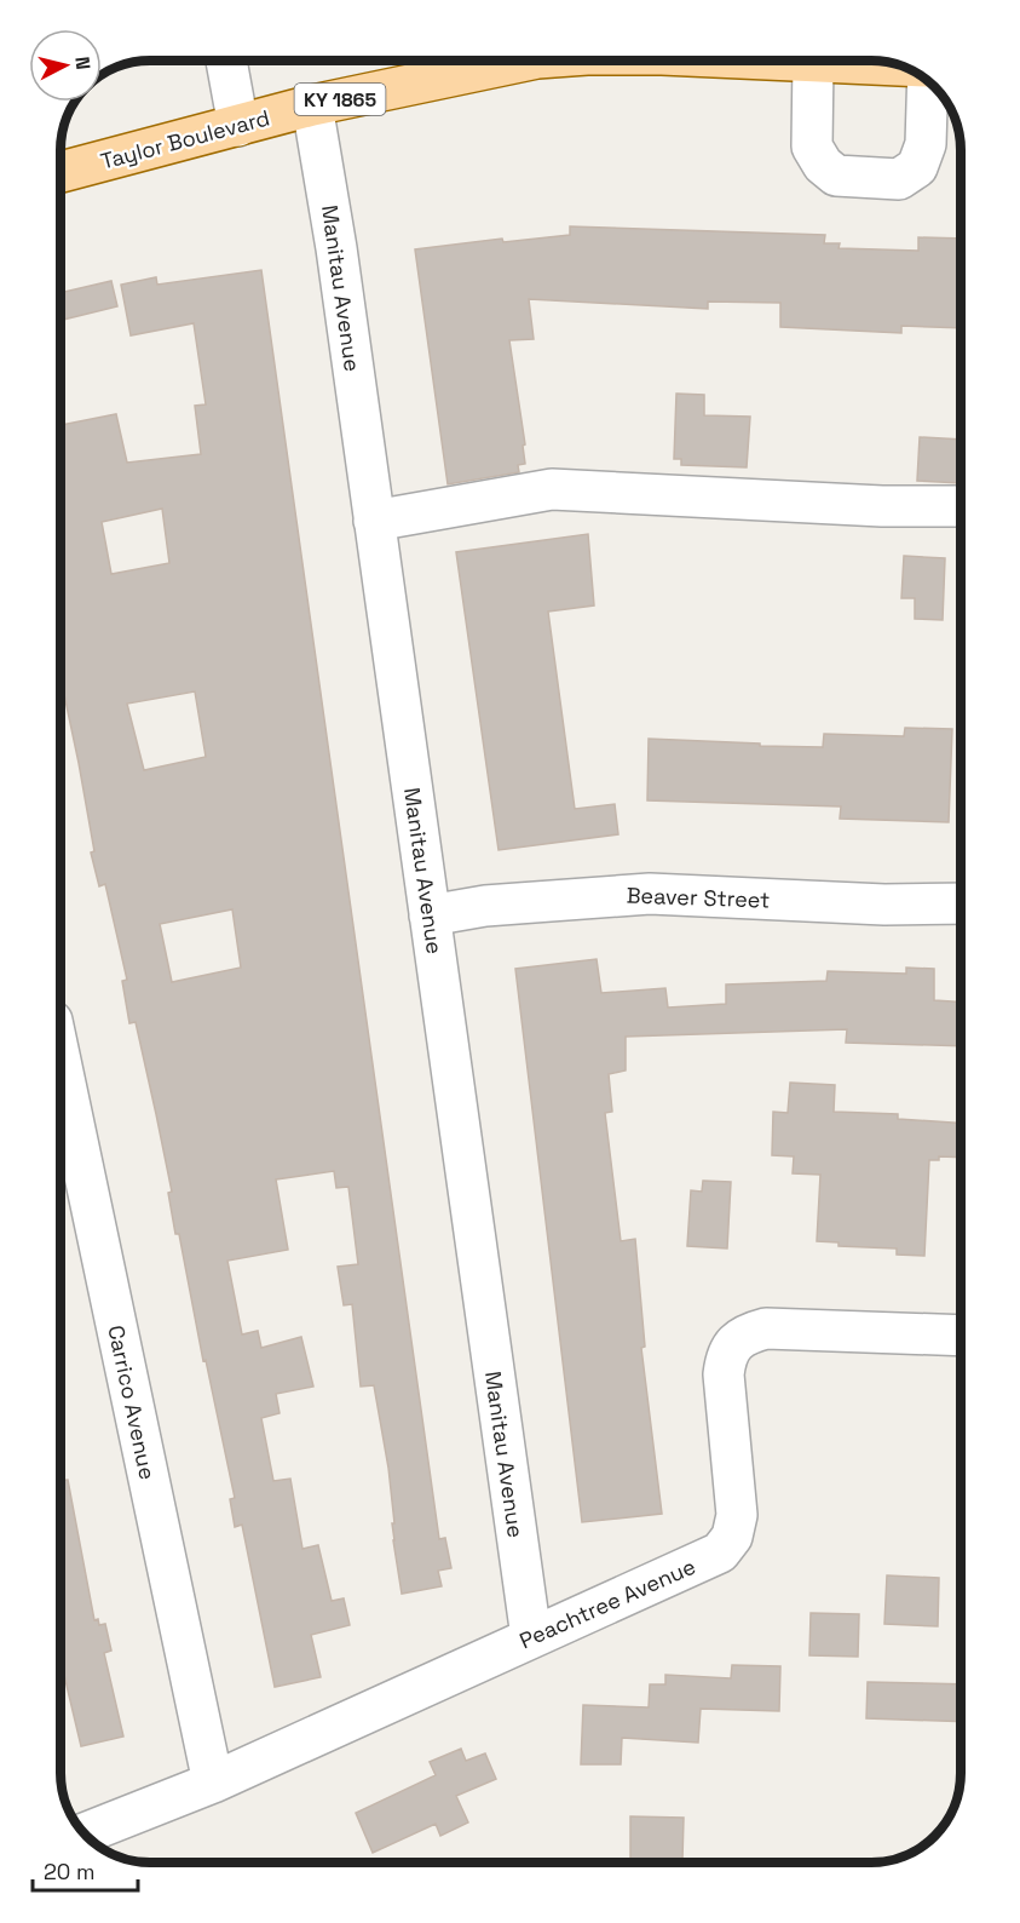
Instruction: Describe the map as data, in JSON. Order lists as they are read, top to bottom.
{
  "streets": {
    "main road": ["KY 1865", "Taylor Boulevard"],
    "street": [
      "Manitau Avenue",
      "Beaver Street",
      "Carrico Avenue",
      "Peachtree Avenue"
    ]
  },
  "crossings": [
    ["Taylor Boulevard", "Manitau Avenue"],
    ["Manitau Avenue", "Beaver Street"],
    ["Manitau Avenue", "Peachtree Avenue"],
    ["Carrico Avenue", "Peachtree Avenue"]
  ],
  "scale_bar": "20 m",
  "north": "right"
}
